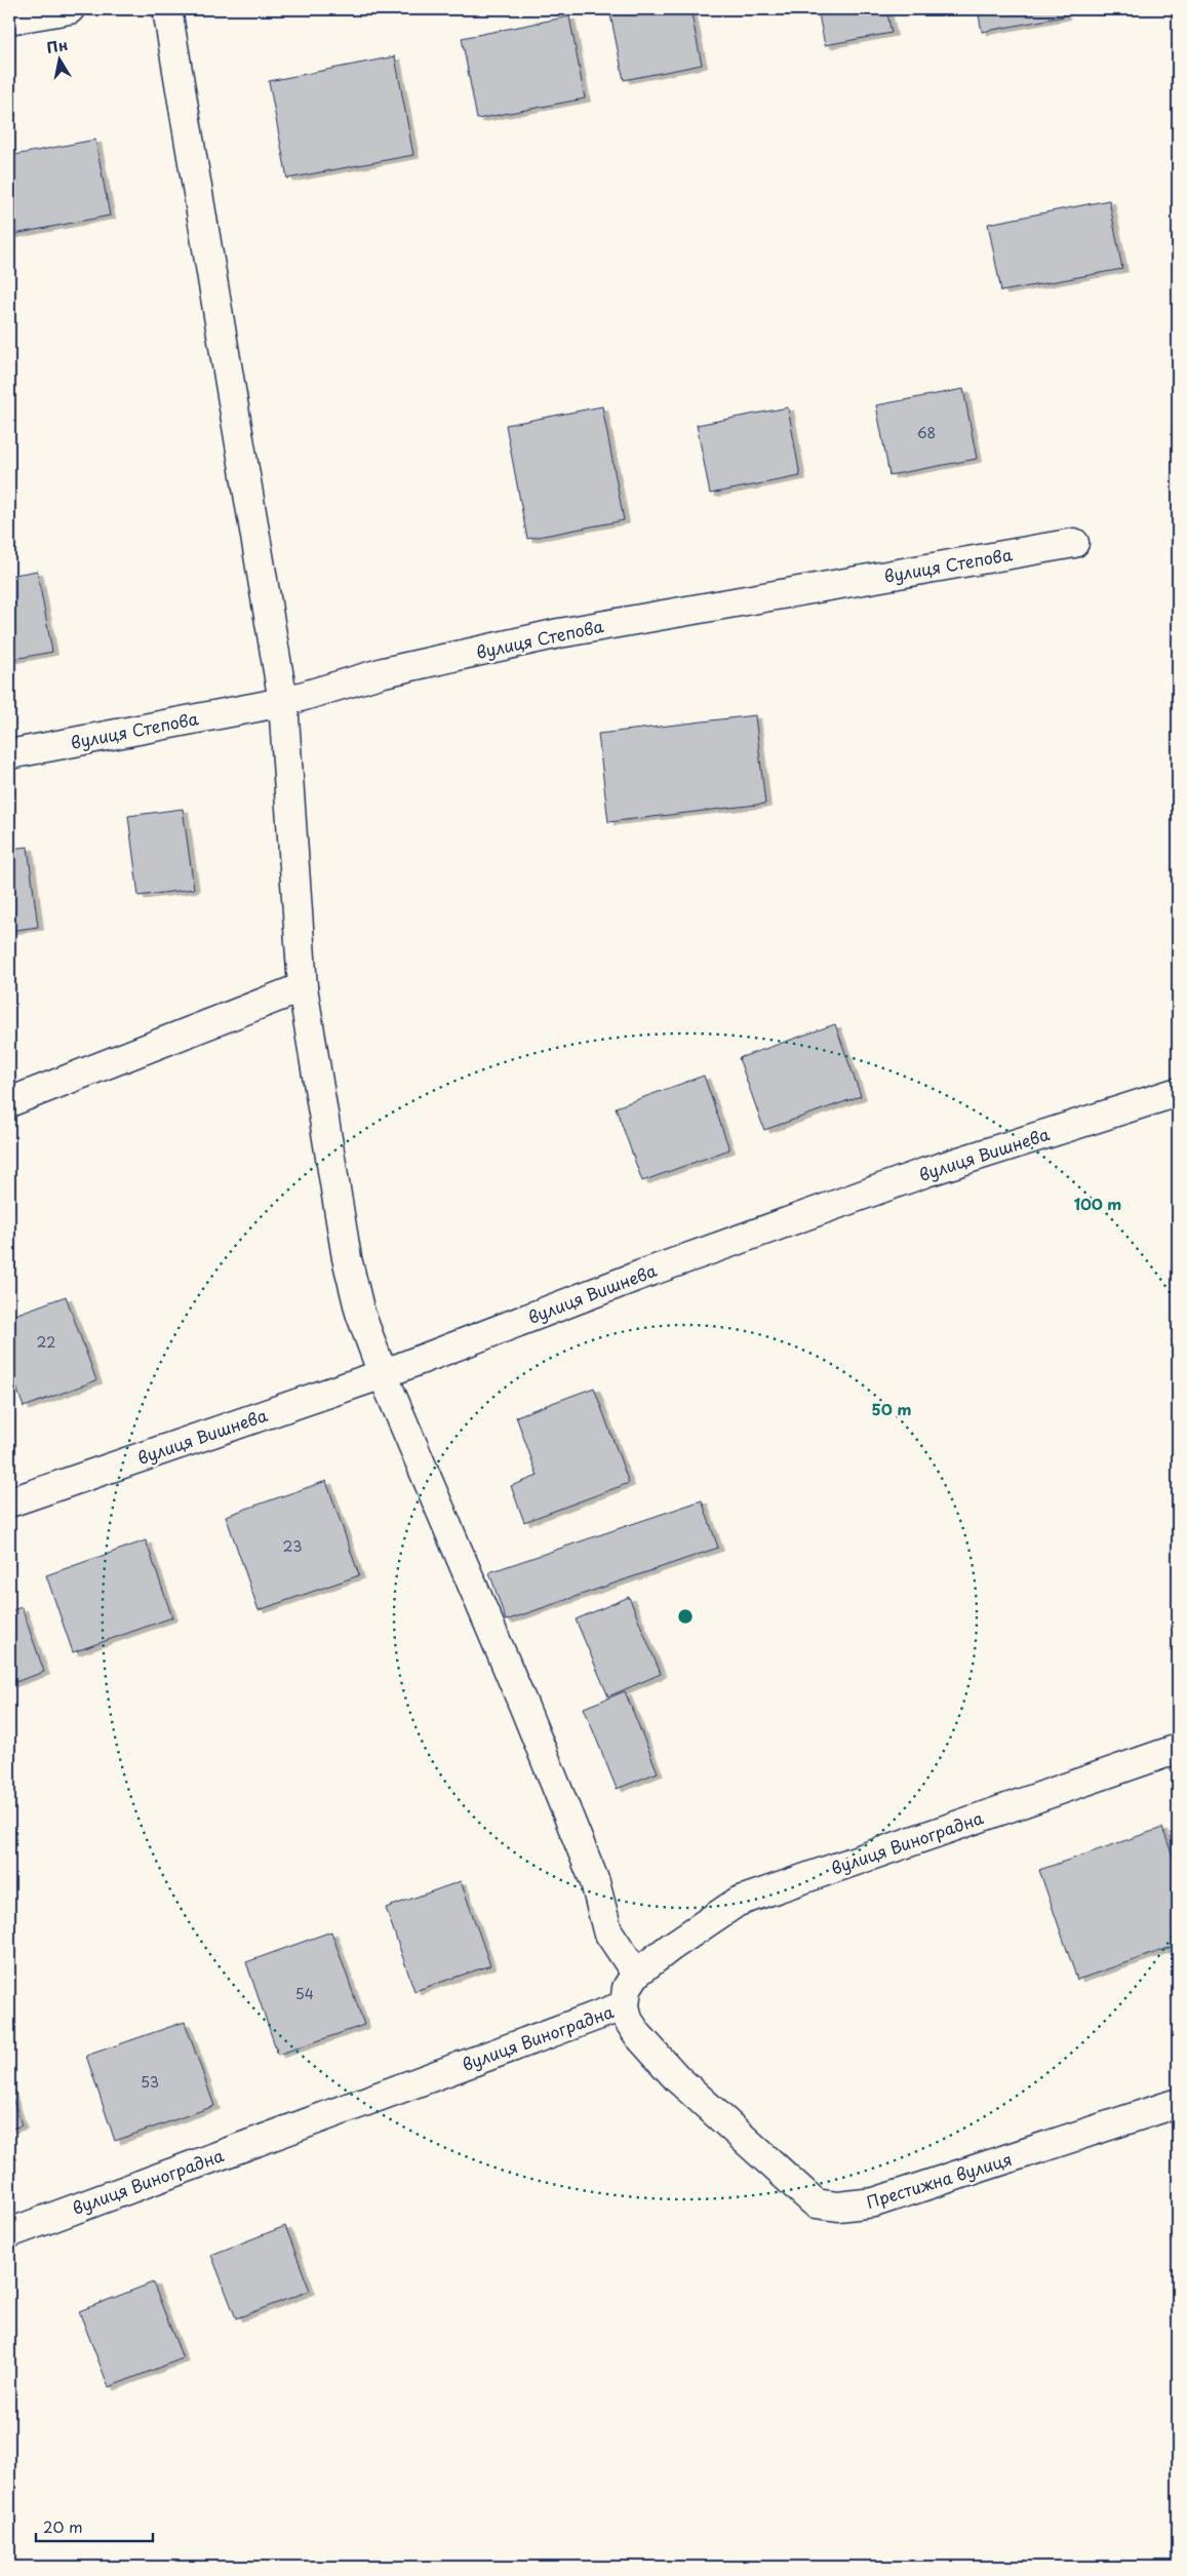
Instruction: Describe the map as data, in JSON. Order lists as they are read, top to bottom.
{
  "streets": {
    "street": [
      "вулиця Степова",
      "вулиця Вишнева",
      "вулиця Виноградна",
      "Престижна вулиця"
    ]
  },
  "crossings": [
    ["вулиця Виноградна", "Престижна вулиця"]
  ],
  "house_numbers": [
    "68",
    "22",
    "23",
    "54",
    "53"
  ],
  "scale_bar": "20 m",
  "north": "top",
  "rings": ["100 m", "50 m"]
}
